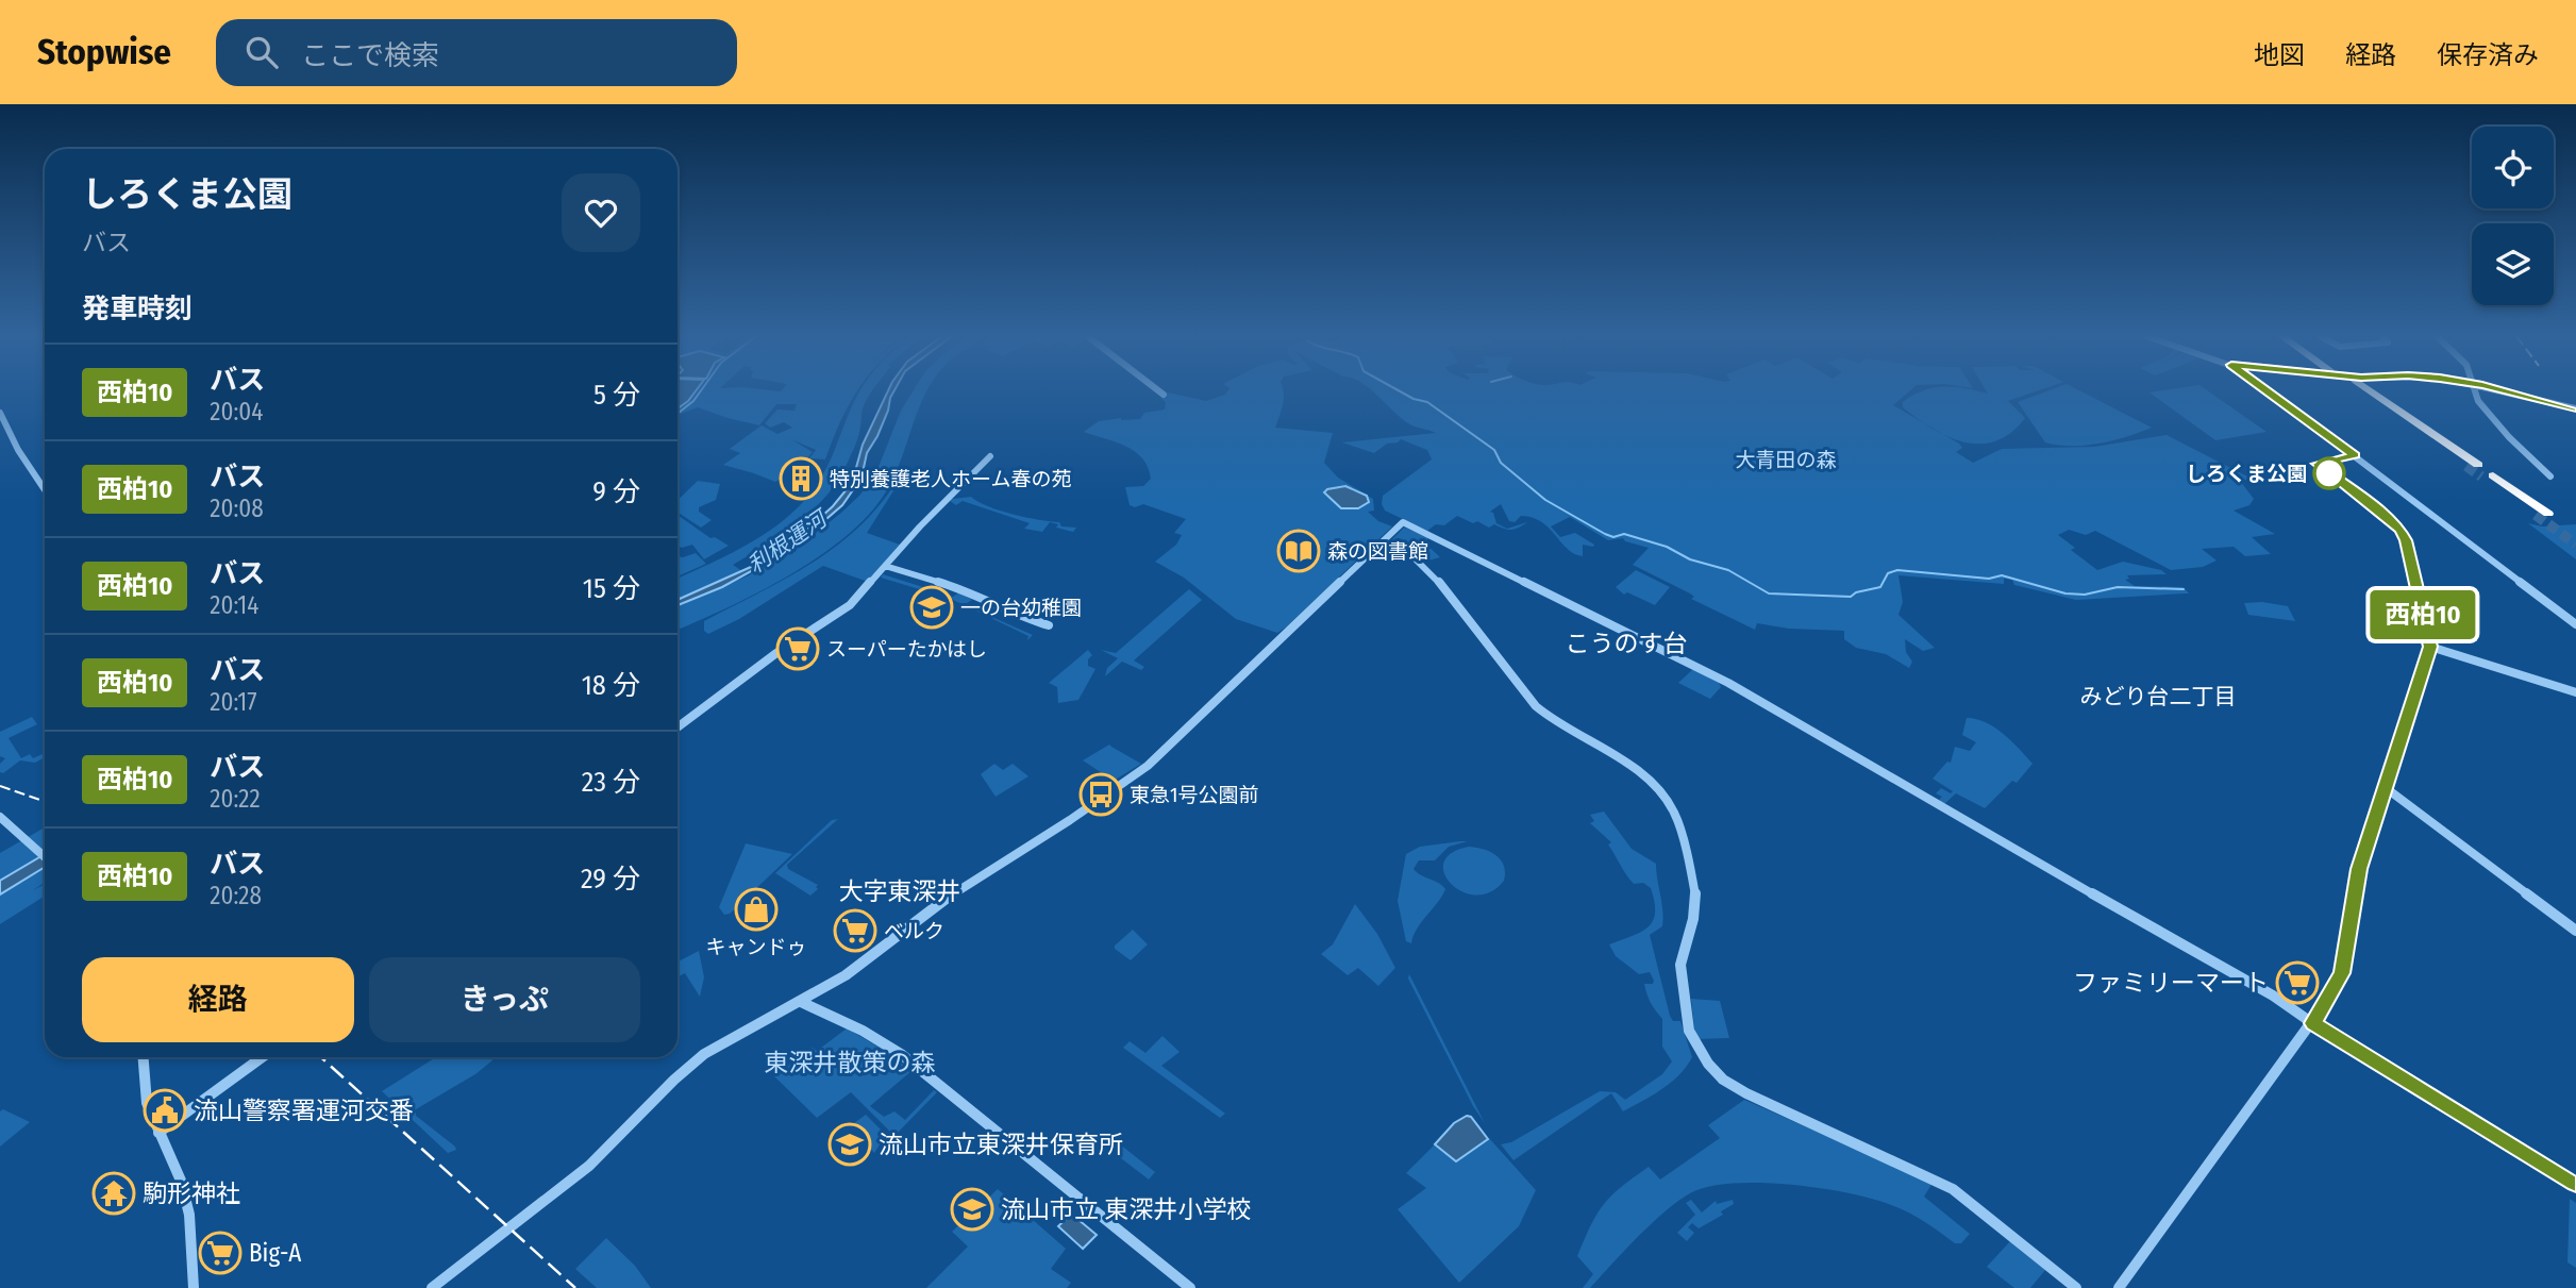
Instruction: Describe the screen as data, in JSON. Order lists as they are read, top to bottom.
{
  "districts": ["こうのす台", "みどり台二丁目", "大字東深井"],
  "water": ["利根運河"],
  "parks": ["大青田の森", "東深井散策の森"],
  "places": {
    "other": ["しろくま公園"],
    "building": ["特別養護老人ホーム春の苑"],
    "library": ["森の図書館"],
    "school or university": ["一の台幼稚園", "流山市立東深井保育所", "流山市立 東深井小学校"],
    "supermarket": [
      "スーパーたかはし",
      "ベルク",
      "ファミリーマート",
      "Big-A"
    ],
    "bus stop": ["東急1号公園前"],
    "shop": ["キャンドゥ"],
    "public building": ["流山警察署運河交番"],
    "temple": ["駒形神社"]
  },
  "lines": ["bus line 西柏10"],
  "page": {
    "header": "Stopwise",
    "search": "ここで検索",
    "nav": ["地図", "経路", "保存済み"],
    "on_map": "西柏10",
    "heading": [
      ["しろくま公園", "バス"],
      "発車時刻"
    ],
    "list": [
      {
        "mark": "西柏10",
        "name": "バス",
        "note": "20:04",
        "value": "5 分"
      },
      {
        "mark": "西柏10",
        "name": "バス",
        "note": "20:08",
        "value": "9 分"
      },
      {
        "mark": "西柏10",
        "name": "バス",
        "note": "20:14",
        "value": "15 分"
      },
      {
        "mark": "西柏10",
        "name": "バス",
        "note": "20:17",
        "value": "18 分"
      },
      {
        "mark": "西柏10",
        "name": "バス",
        "note": "20:22",
        "value": "23 分"
      },
      {
        "mark": "西柏10",
        "name": "バス",
        "note": "20:28",
        "value": "29 分"
      }
    ],
    "buttons": ["経路", "きっぷ"]
  }
}
